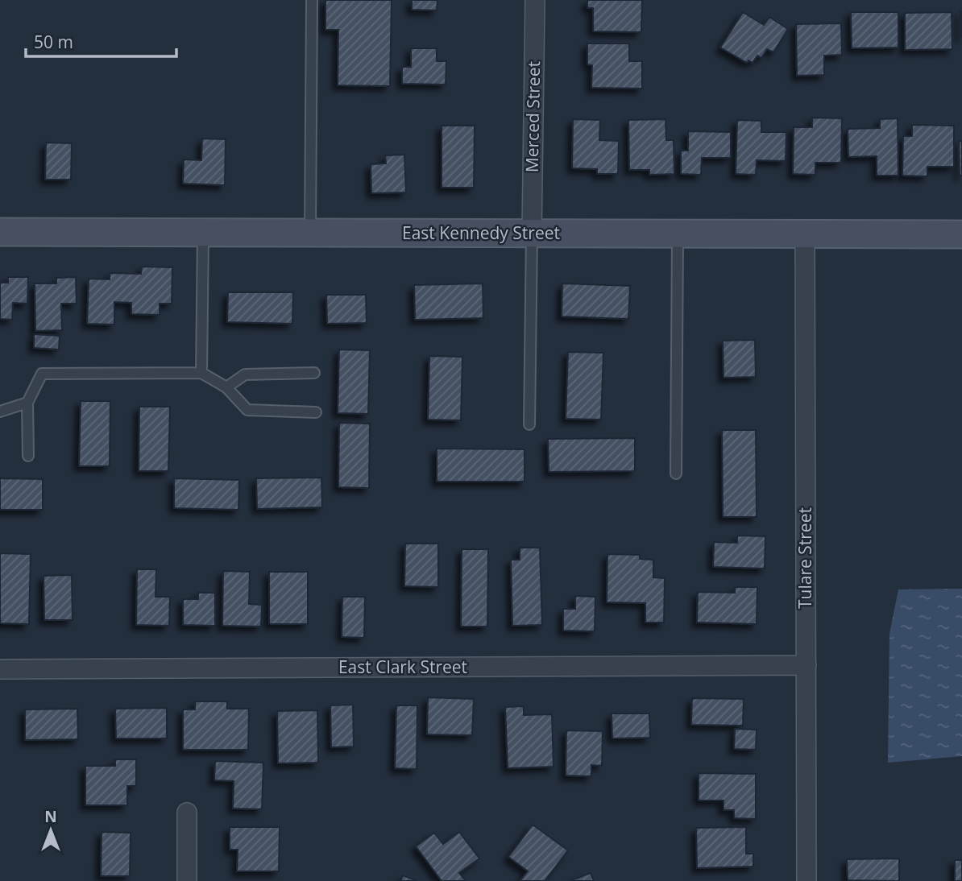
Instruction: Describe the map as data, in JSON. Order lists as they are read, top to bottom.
{
  "streets": {
    "street": [
      "Merced Street",
      "East Kennedy Street",
      "Tulare Street",
      "East Clark Street"
    ]
  },
  "crossings": [
    ["Merced Street", "East Kennedy Street"],
    ["East Kennedy Street", "Tulare Street"],
    ["Tulare Street", "East Clark Street"]
  ],
  "scale_bar": "50 m",
  "north": "top"
}
